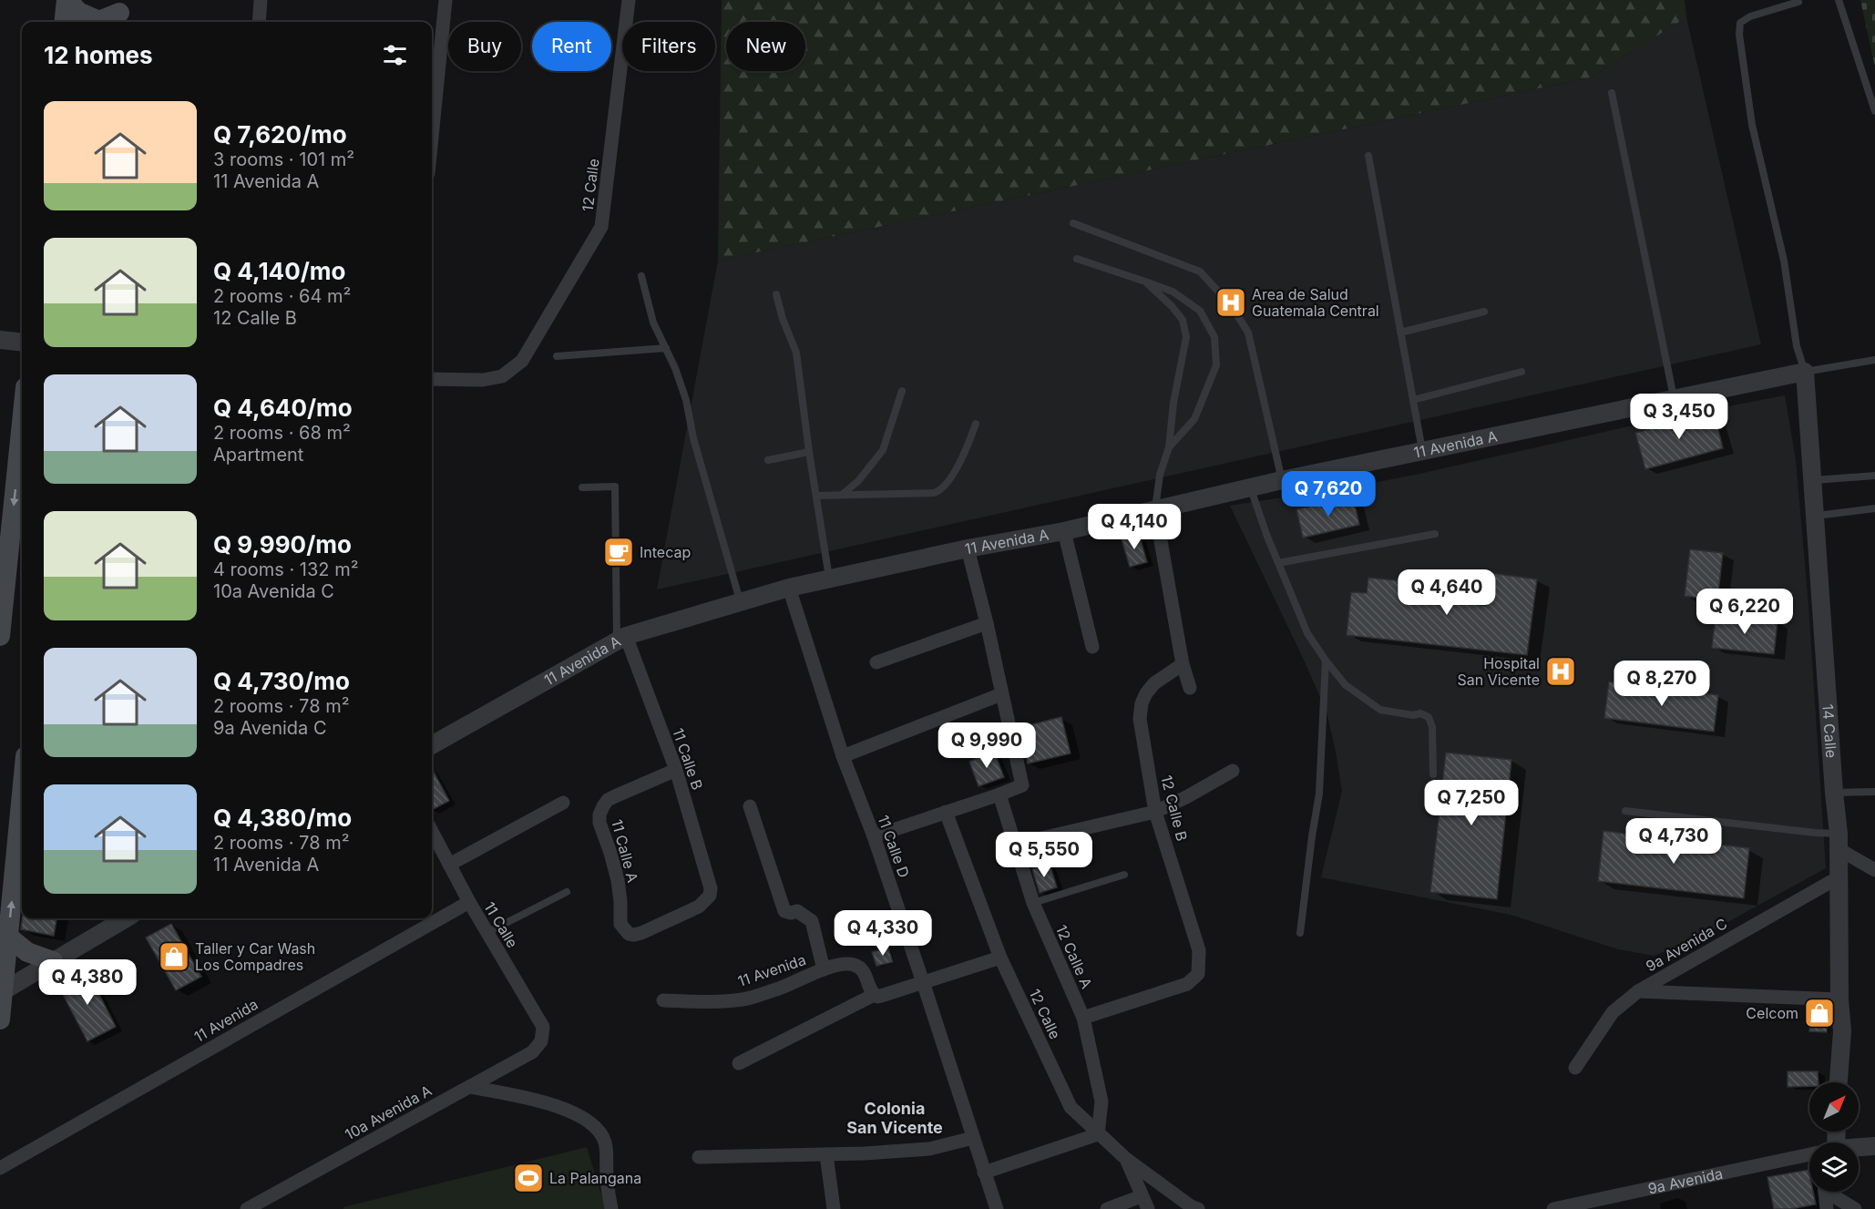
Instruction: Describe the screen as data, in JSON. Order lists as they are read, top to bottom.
{
  "streets": {
    "street": [
      "12 Calle",
      "11 Avenida A",
      "14 Calle",
      "11 Calle B",
      "12 Calle B",
      "11 Calle D",
      "11 Calle A",
      "11 Calle",
      "9a Avenida C",
      "12 Calle A",
      "11 Avenida",
      "10a Avenida A",
      "9a Avenida"
    ]
  },
  "crossings": [
    ["12 Calle", "12 Calle A"],
    ["11 Avenida A", "14 Calle"],
    ["11 Avenida A", "11 Calle B"],
    ["11 Avenida A", "11 Calle D"],
    ["14 Calle", "9a Avenida C"],
    ["11 Calle B", "11 Calle A"],
    ["12 Calle B", "12 Calle A"],
    ["11 Calle", "11 Avenida"],
    ["11 Calle", "10a Avenida A"]
  ],
  "districts": ["Colonia San Vicente"],
  "places": {
    "hospital": ["Area de Salud Guatemala Central", "Hospital San Vicente"],
    "cafe": ["Intecap"],
    "shop": ["Taller y Car Wash Los Compadres", "Celcom"],
    "sports": ["La Palangana"]
  },
  "north": "top right",
  "page": {
    "chip": [
      "Buy",
      "Rent",
      "Filters",
      "New"
    ],
    "heading": "12 homes",
    "list": [
      {
        "name": "Q 7,620/mo",
        "note": "3 rooms · 101 m² · 11 Avenida A"
      },
      {
        "name": "Q 4,140/mo",
        "note": "2 rooms · 64 m² · 12 Calle B"
      },
      {
        "name": "Q 4,640/mo",
        "note": "2 rooms · 68 m² · Apartment"
      },
      {
        "name": "Q 9,990/mo",
        "note": "4 rooms · 132 m² · 10a Avenida C"
      },
      {
        "name": "Q 4,730/mo",
        "note": "2 rooms · 78 m² · 9a Avenida C"
      },
      {
        "name": "Q 4,380/mo",
        "note": "2 rooms · 78 m² · 11 Avenida A"
      }
    ],
    "price": [
      "Q 3,450",
      "Q 7,620",
      "Q 4,140",
      "Q 4,640",
      "Q 6,220",
      "Q 8,270",
      "Q 9,990",
      "Q 7,250",
      "Q 4,730",
      "Q 5,550",
      "Q 4,330",
      "Q 4,380"
    ]
  }
}
